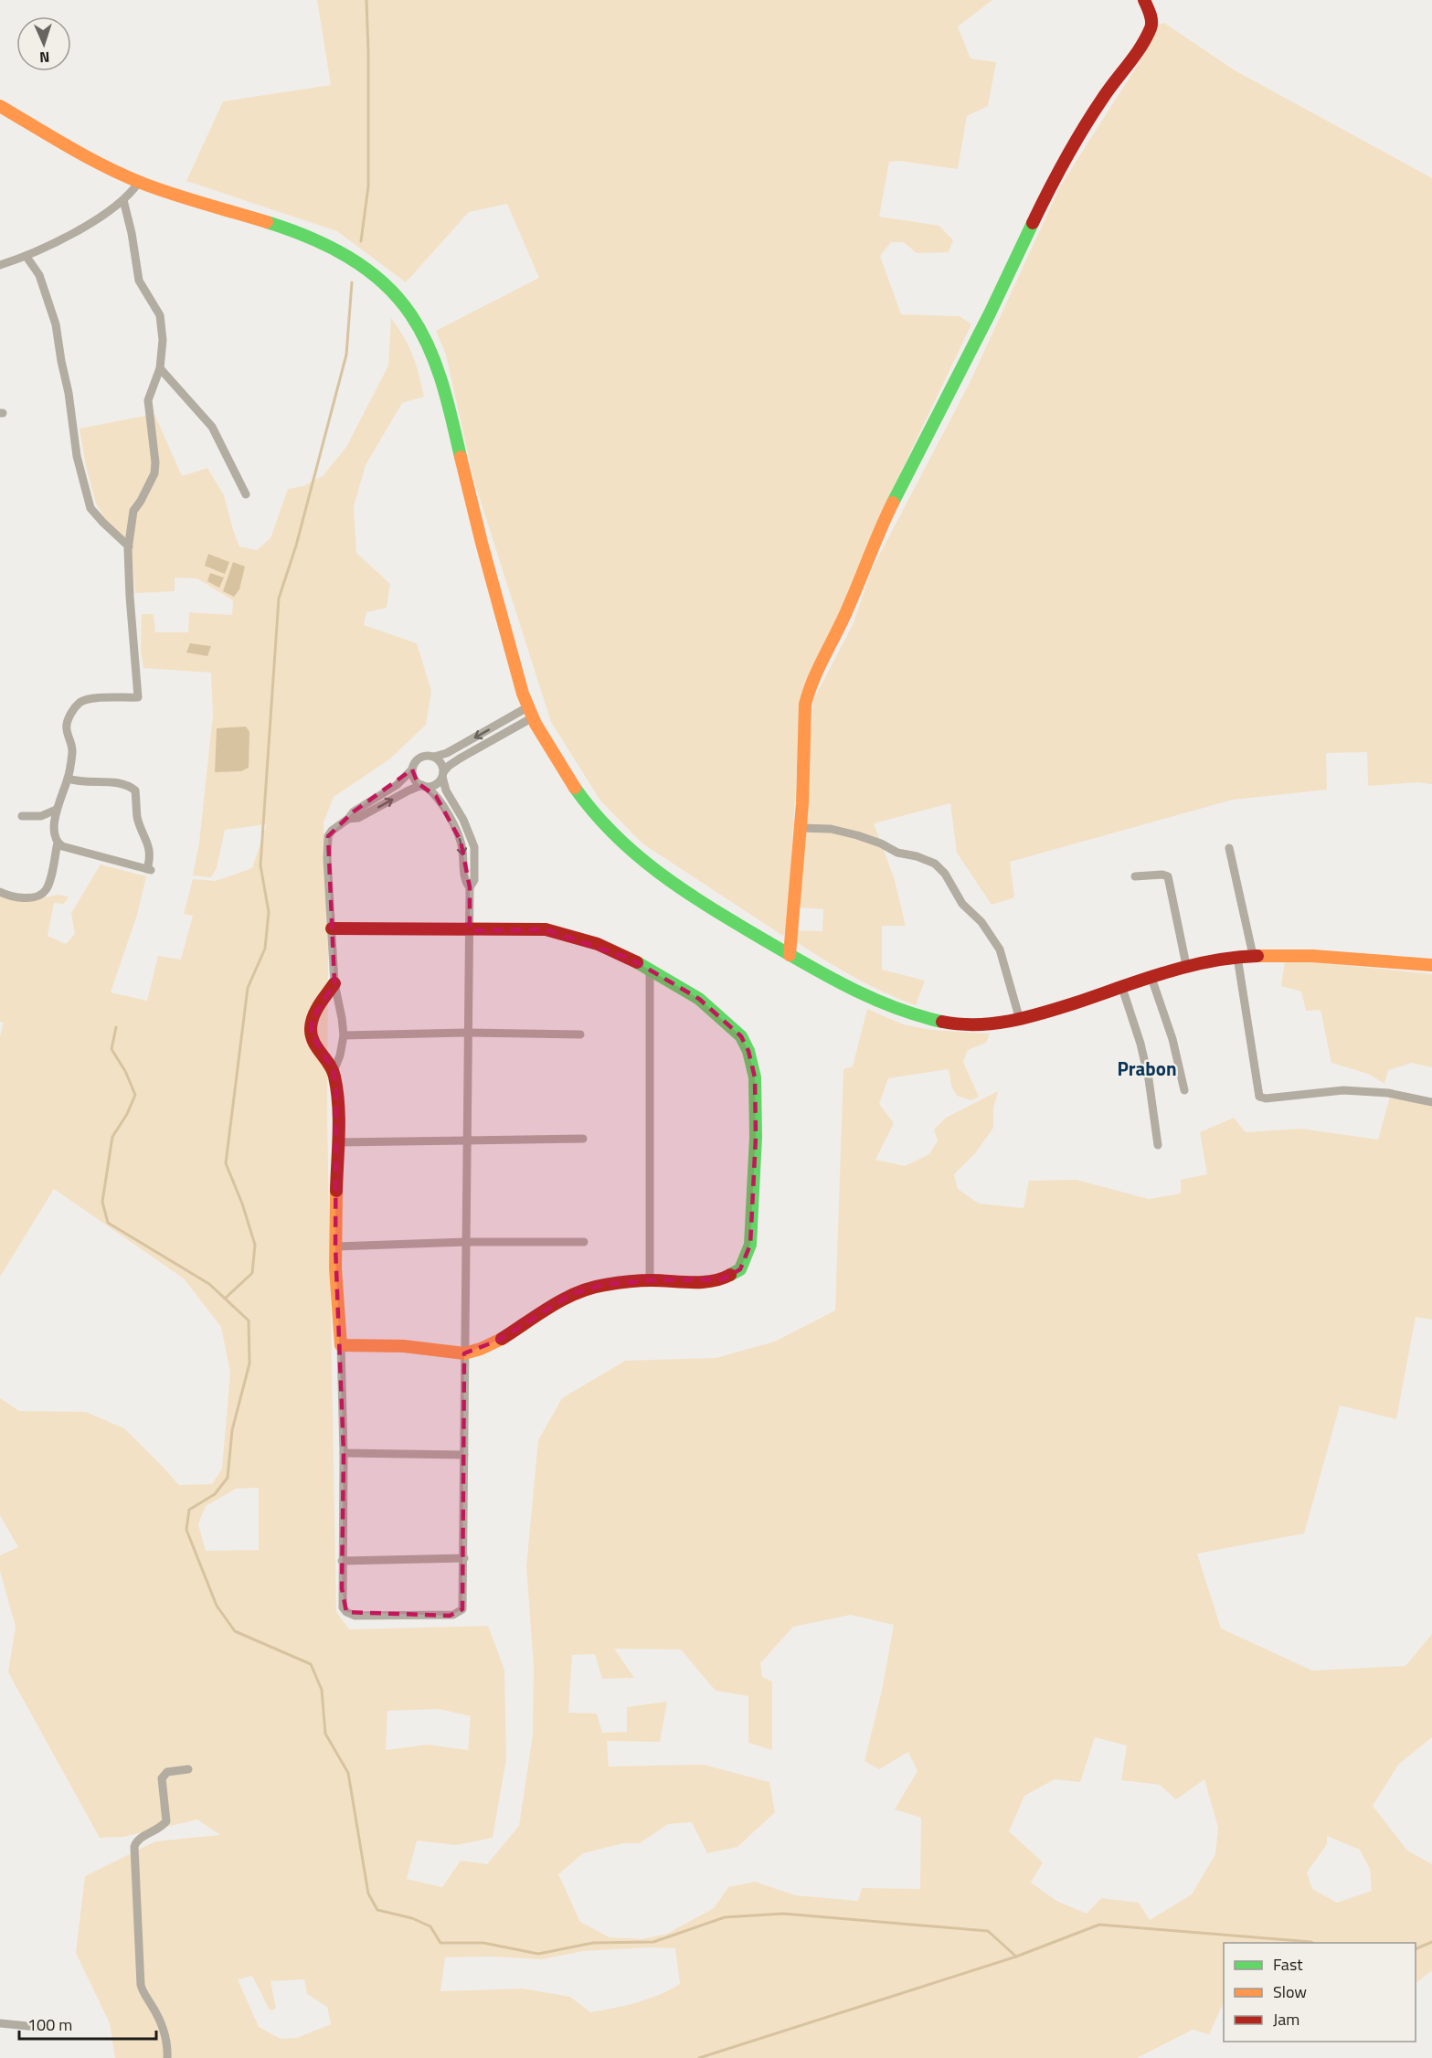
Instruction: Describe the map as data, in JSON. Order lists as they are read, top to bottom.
{
  "districts": ["Prabon"],
  "legend": ["Fast", "Slow", "Jam"],
  "scale_bar": "100 m",
  "north": "bottom"
}
